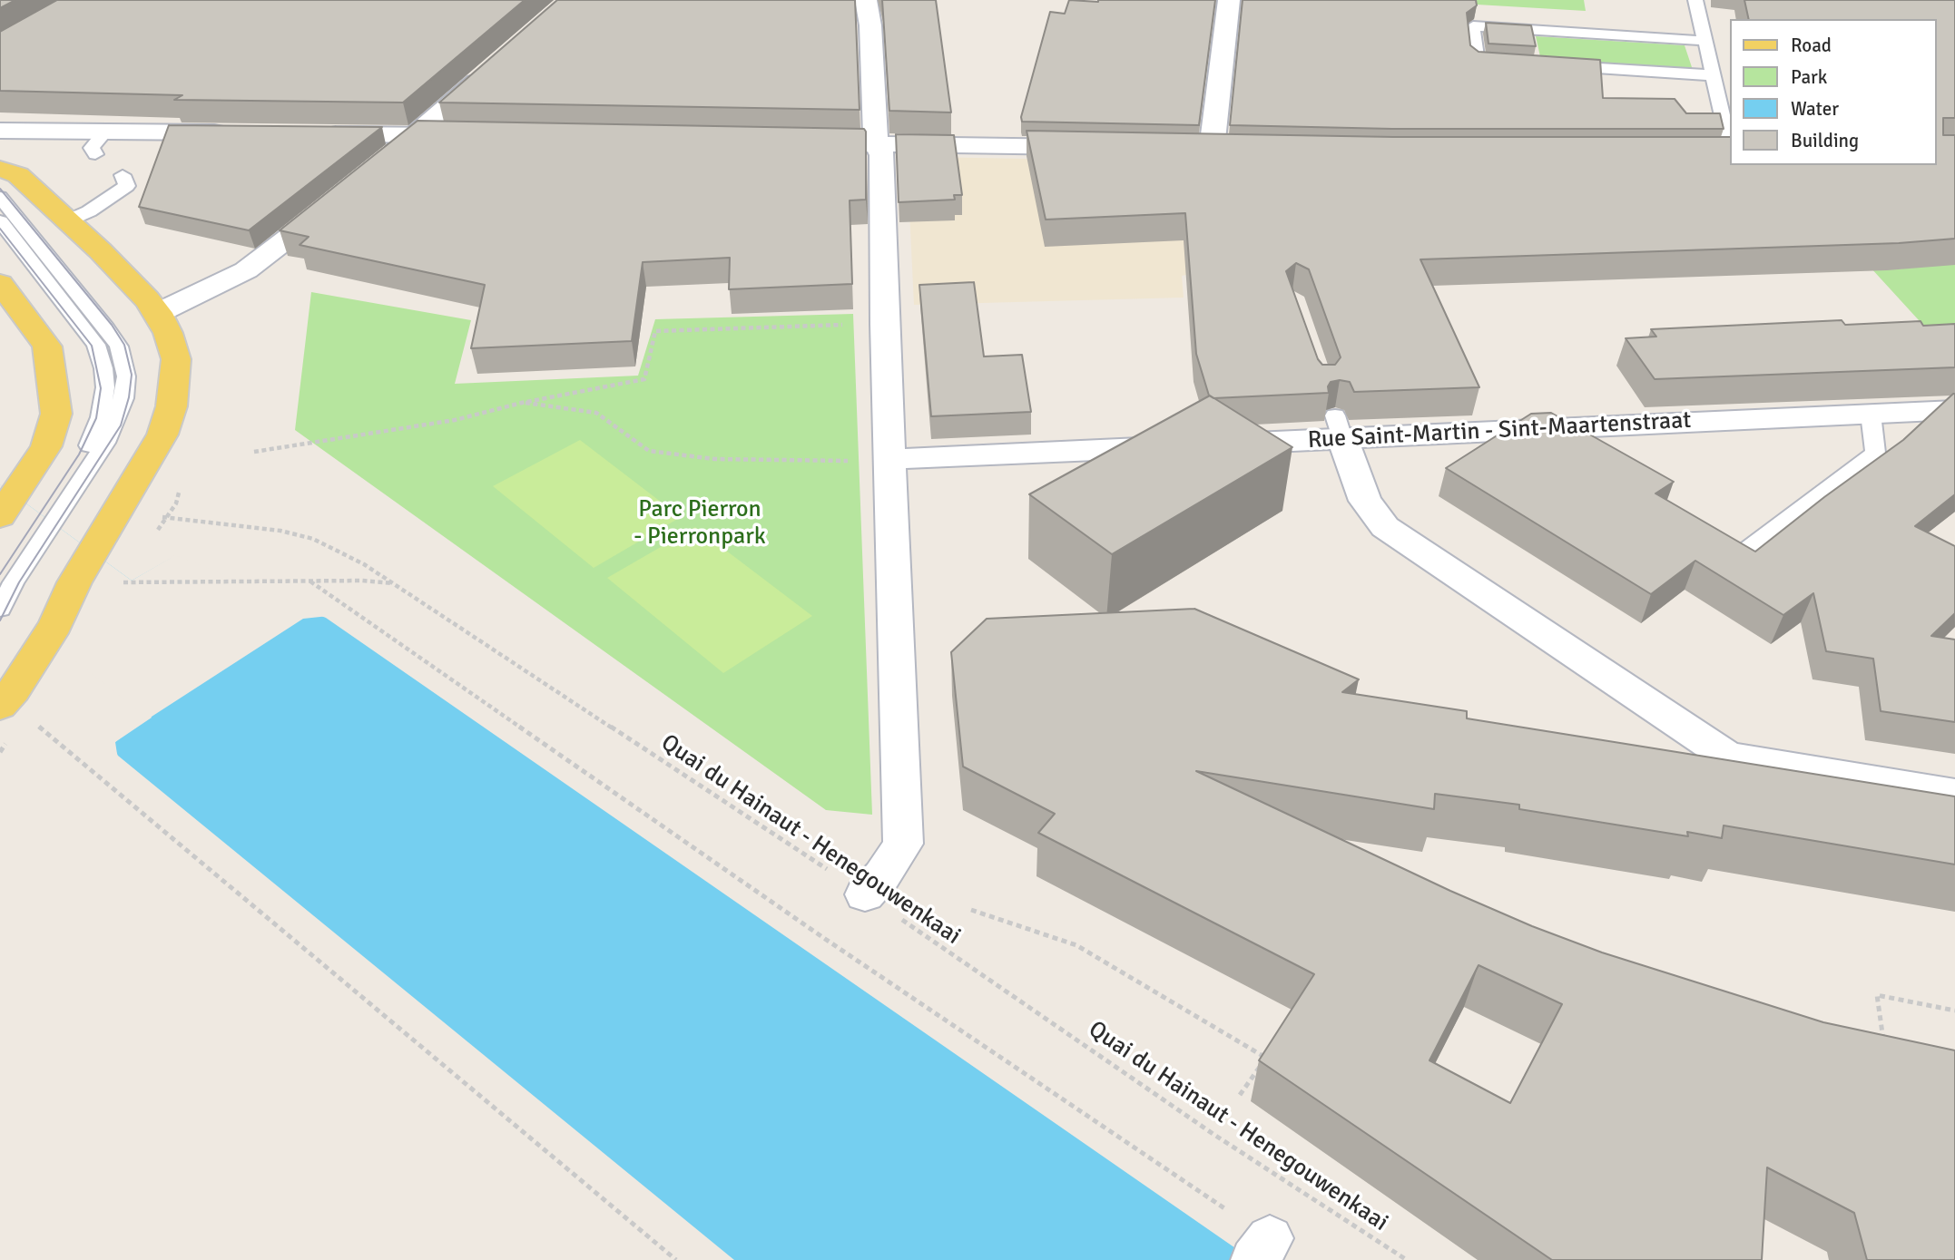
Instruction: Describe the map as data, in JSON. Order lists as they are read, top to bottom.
{
  "streets": {
    "street": ["Rue Saint-Martin - Sint-Maartenstraat"],
    "path": ["Quai du Hainaut - Henegouwenkaai"]
  },
  "parks": ["Parc Pierron - Pierronpark"],
  "legend": [
    "Road",
    "Park",
    "Water",
    "Building"
  ]
}
